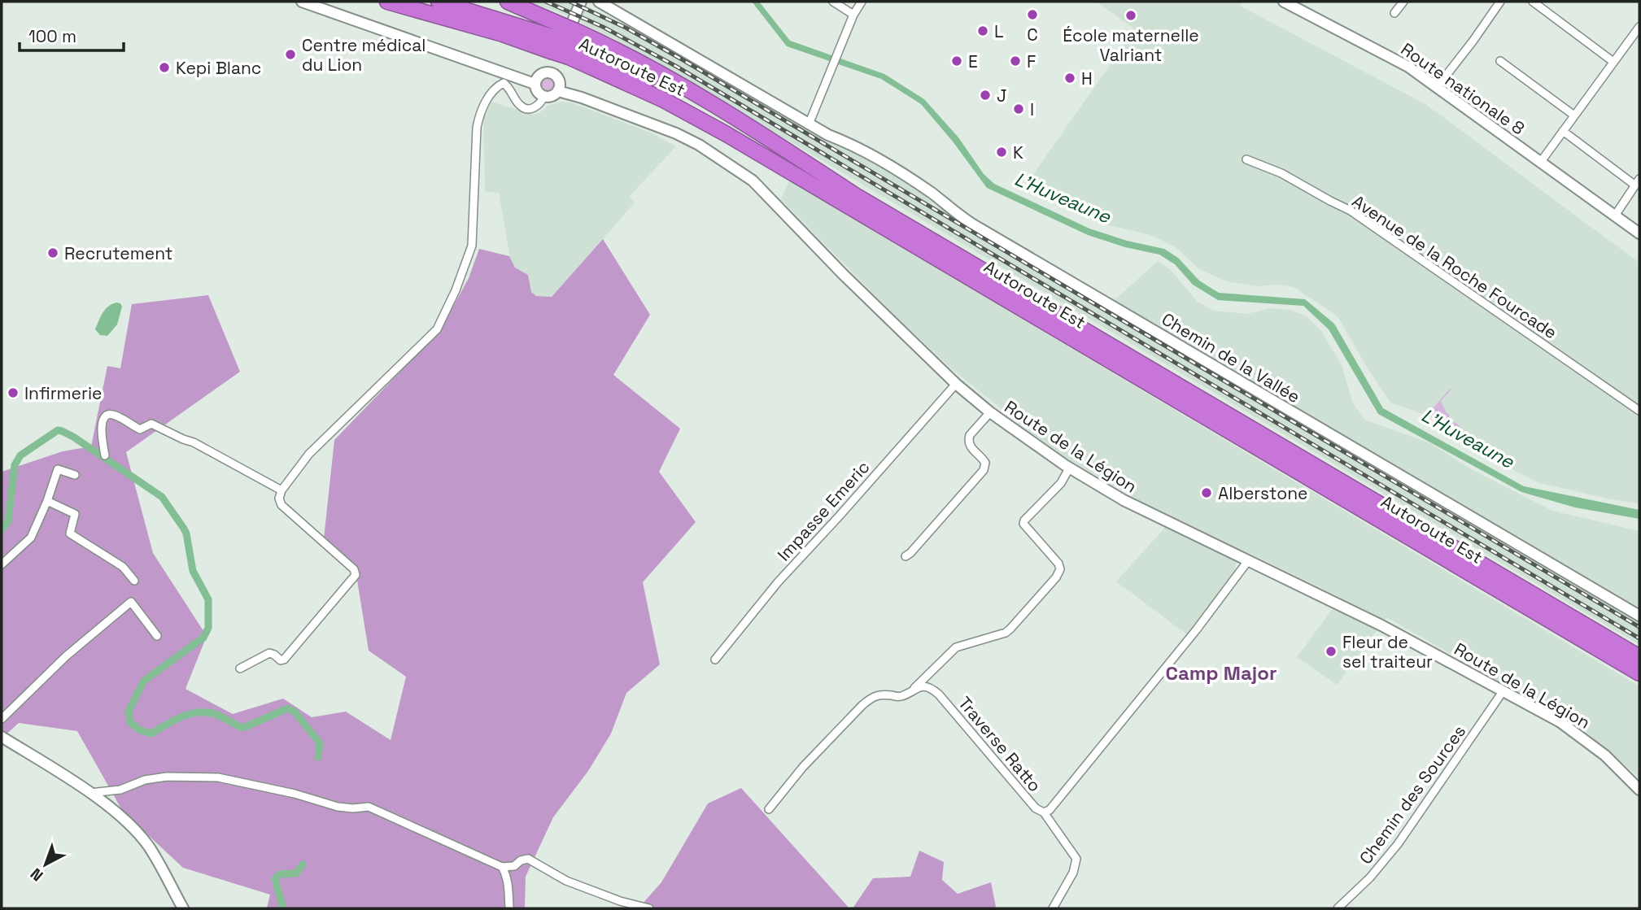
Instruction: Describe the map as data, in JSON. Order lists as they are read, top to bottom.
{
  "streets": {
    "highway": ["Autoroute Est"],
    "main road": ["Route nationale 8", "Chemin de la Vallée", "Route de la Légion"],
    "street": [
      "Avenue de la Roche Fourcade",
      "Impasse Emeric",
      "Traverse Ratto",
      "Chemin des Sources"
    ]
  },
  "crossings": [
    ["Route de la Légion", "Impasse Emeric"],
    ["Route de la Légion", "Traverse Ratto"],
    ["Route de la Légion", "Chemin des Sources"]
  ],
  "districts": ["Camp Major"],
  "water": ["L'Huveaune"],
  "places": [
    "C",
    "École maternelle Valriant",
    "L",
    "Centre médical du Lion",
    "E",
    "F",
    "Kepi Blanc",
    "H",
    "J",
    "I",
    "K",
    "Recrutement",
    "Infirmerie",
    "Alberstone",
    "Fleur de sel traiteur"
  ],
  "scale_bar": "100 m",
  "north": "bottom left"
}
